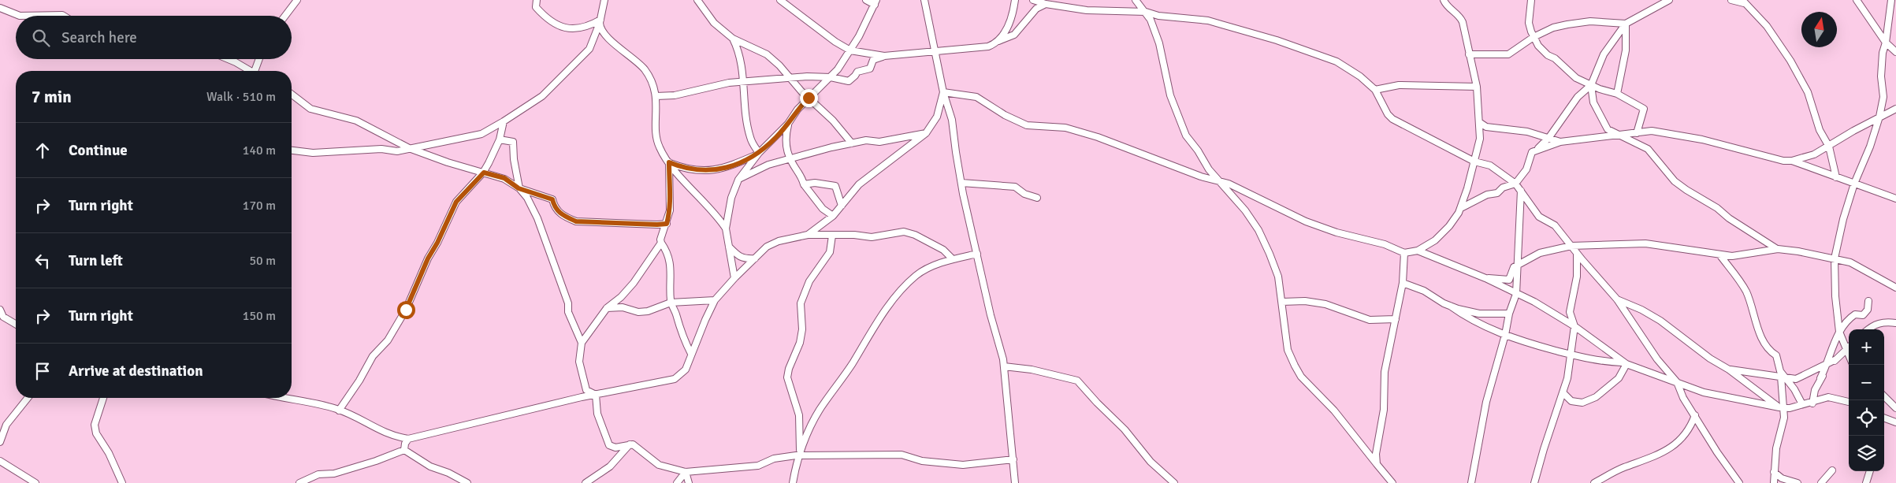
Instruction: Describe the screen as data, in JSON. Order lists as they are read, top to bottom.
{
  "north": "top",
  "page": {
    "search": "Search here",
    "heading": ["7 min", "Walk · 510 m"],
    "list": [
      ["Continue", "140 m"],
      ["Turn right", "170 m"],
      ["Turn left", "50 m"],
      ["Turn right", "150 m"],
      "Arrive at destination"
    ],
    "map_buttons": ["+", "−"]
  }
}
